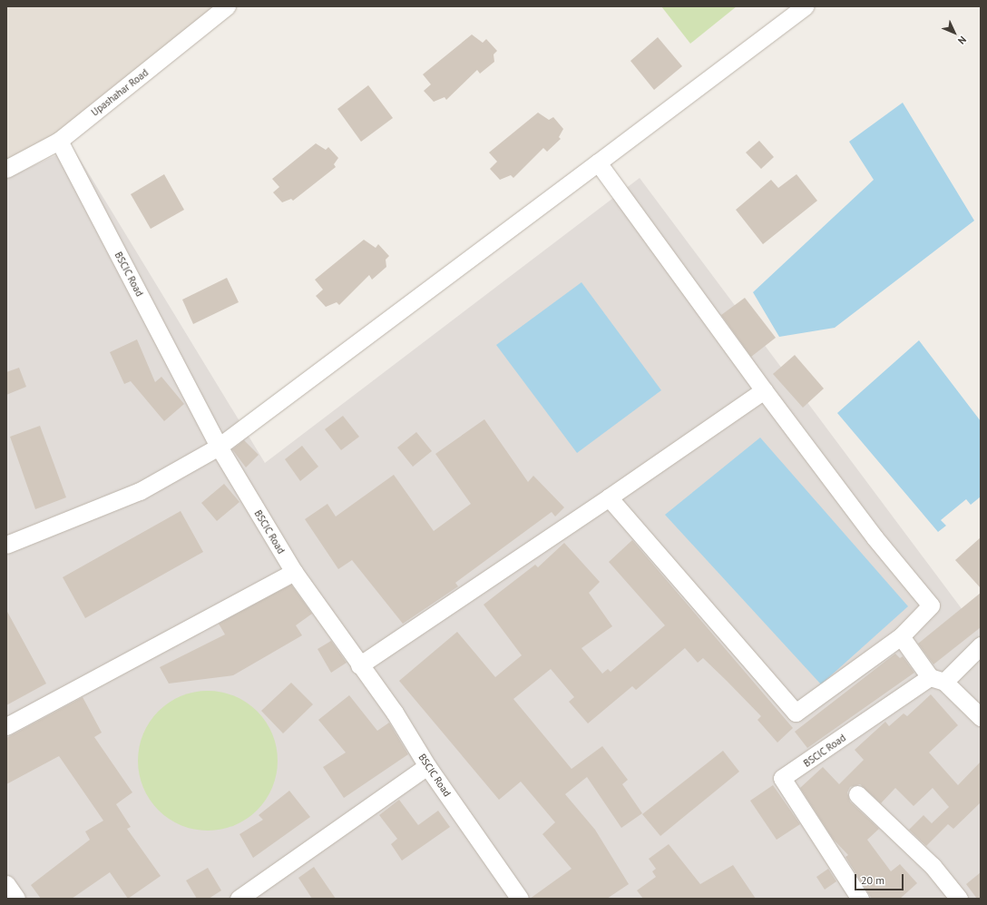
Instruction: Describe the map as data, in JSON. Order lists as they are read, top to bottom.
{
  "streets": {
    "street": ["Upashahar Road", "BSCIC Road"]
  },
  "crossings": [
    ["Upashahar Road", "BSCIC Road"]
  ],
  "scale_bar": "20 m",
  "north": "bottom right"
}
